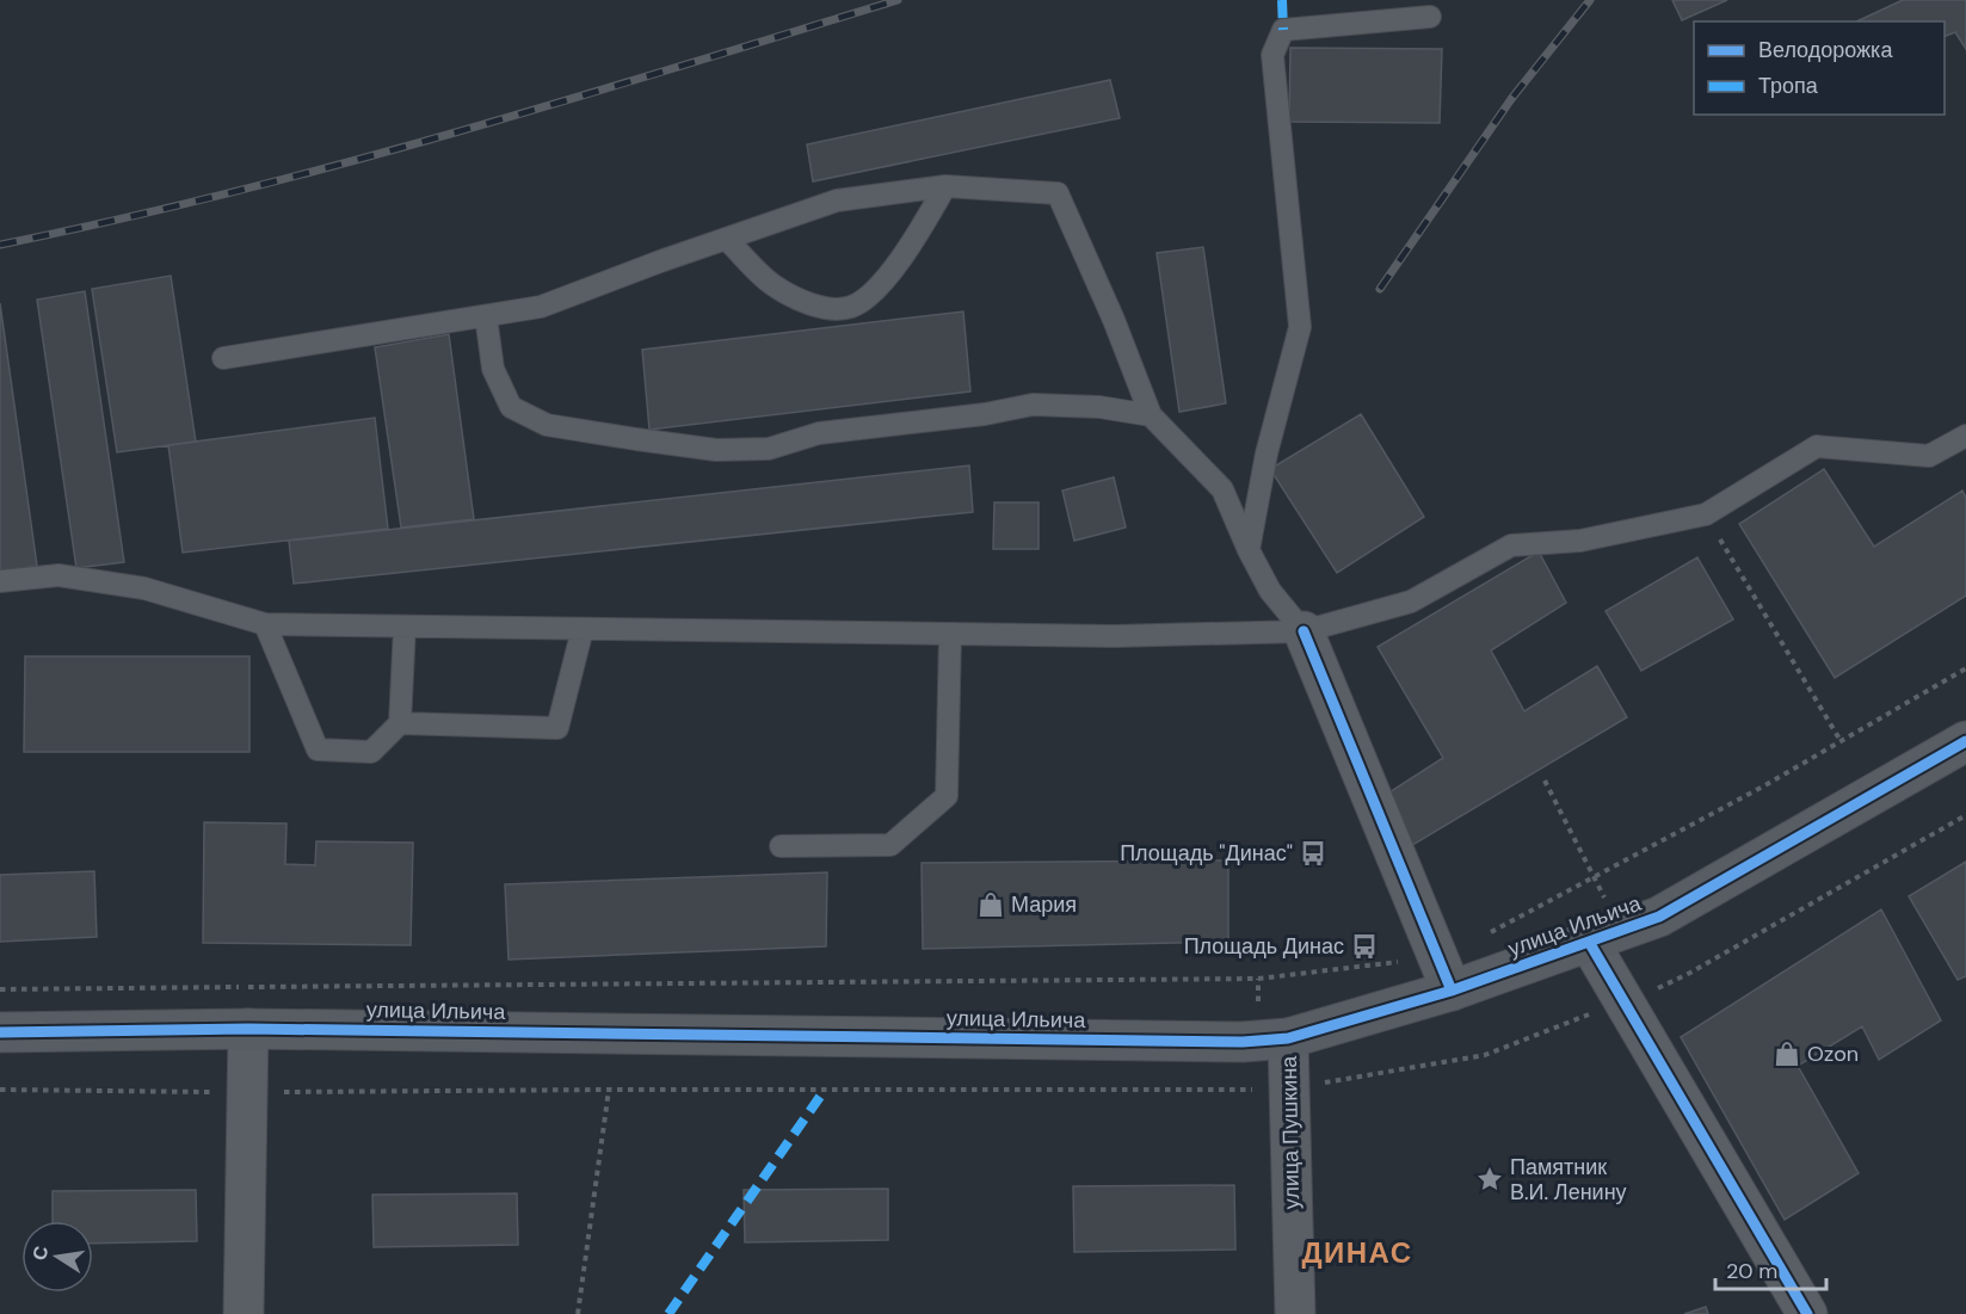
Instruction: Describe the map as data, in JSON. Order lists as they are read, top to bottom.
{
  "streets": {
    "street": ["улица Ильича", "улица Пушкина"]
  },
  "crossings": [
    ["улица Ильича", "улица Пушкина"]
  ],
  "districts": ["ДИНАС"],
  "places": {
    "bus stop": ["Площадь \"Динас\"", "Площадь Динас"],
    "shop": ["Мария", "Ozon"],
    "place": ["Памятник В.И. Ленину"]
  },
  "legend": ["Велодорожка", "Тропа"],
  "scale_bar": "20 m",
  "north": "left"
}
